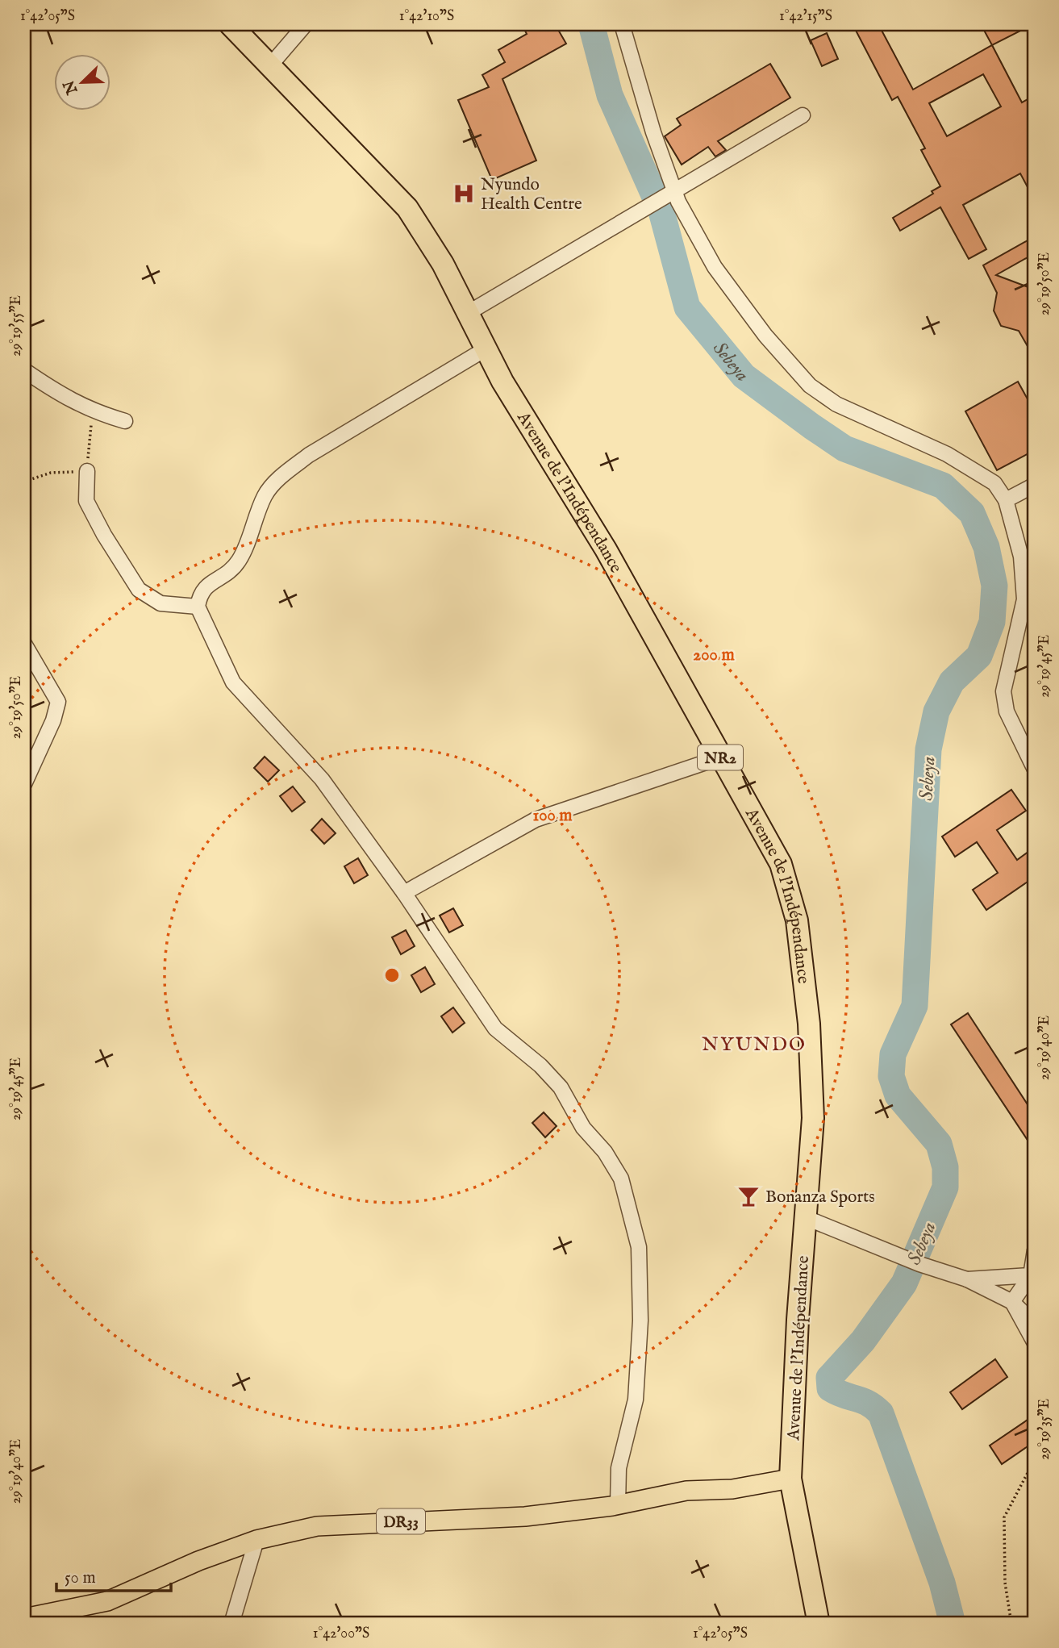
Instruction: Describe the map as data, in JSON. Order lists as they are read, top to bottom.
{
  "streets": {
    "highway": ["Avenue de l'Indépendance", "NR2"],
    "main road": ["DR33"]
  },
  "crossings": [
    ["Avenue de l'Indépendance", "DR33"]
  ],
  "districts": ["NYUNDO"],
  "water": ["Sebeya"],
  "places": {
    "hospital": ["Nyundo Health Centre"],
    "bar": ["Bonanza Sports"]
  },
  "scale_bar": "50 m",
  "north": "bottom left",
  "coordinates": [
    "1°42'05\"S",
    "1°42'10\"S",
    "1°42'15\"S",
    "29°19'50\"E",
    "29°19'55\"E",
    "29°19'45\"E",
    "29°19'40\"E",
    "29°19'35\"E",
    "1°42'00\"S"
  ],
  "rings": ["200 m", "100 m"]
}
